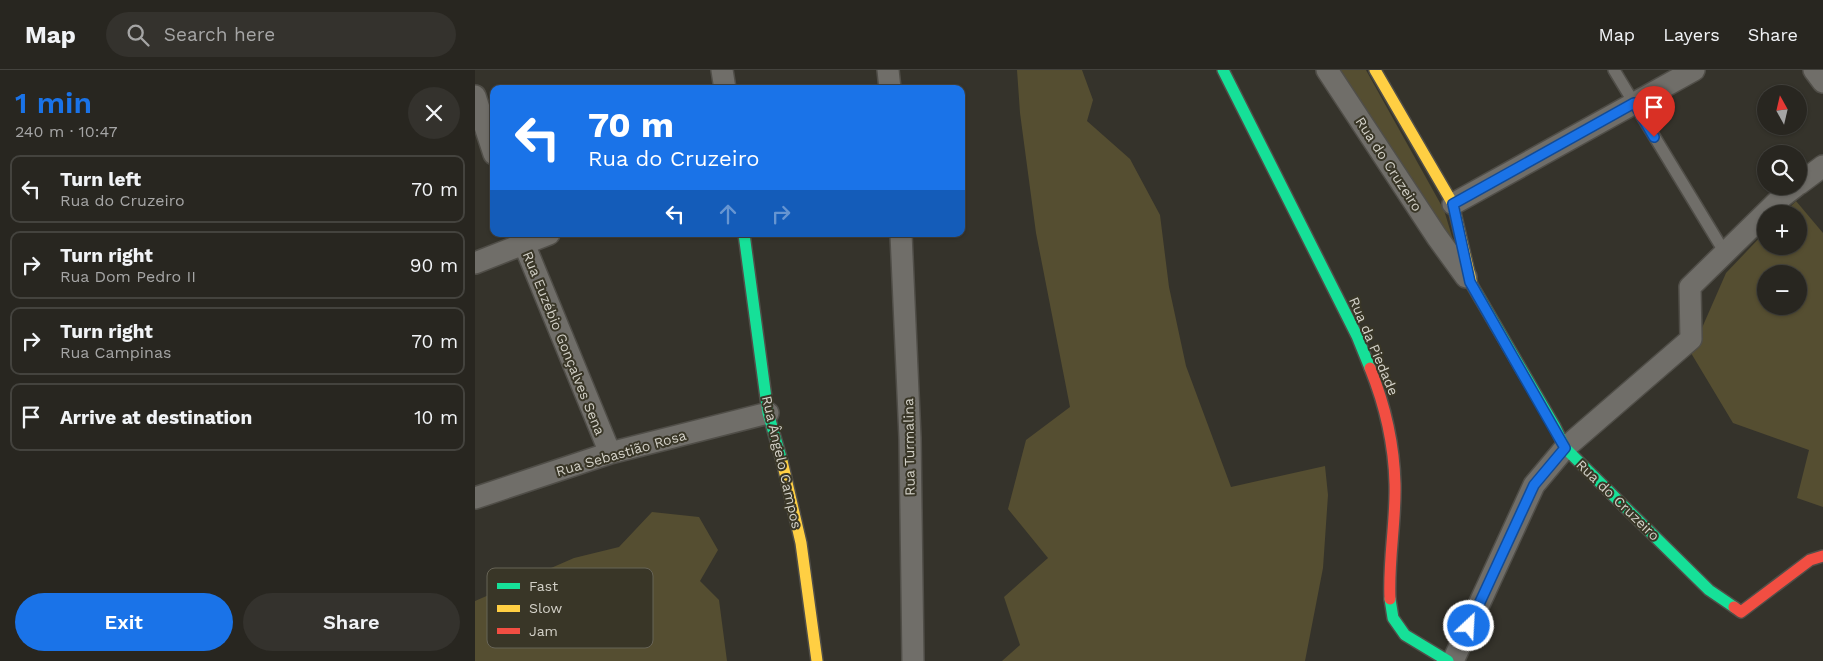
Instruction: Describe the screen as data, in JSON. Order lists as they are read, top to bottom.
{
  "streets": {
    "street": [
      "Rua do Cruzeiro",
      "Rua Euzébio Gonçalves Sena",
      "Rua da Piedade",
      "Rua Turmalina",
      "Rua Sebastião Rosa",
      "Rua Ângelo Campos"
    ]
  },
  "crossings": [
    ["Rua Euzébio Gonçalves Sena", "Rua Sebastião Rosa"],
    ["Rua Sebastião Rosa", "Rua Ângelo Campos"]
  ],
  "legend": ["Fast", "Slow", "Jam"],
  "north": "top",
  "page": {
    "header": "Map",
    "search": "Search here",
    "nav": ["Map", "Layers", "Share"],
    "heading": ["1 min", "240 m · 10:47"],
    "map_buttons": ["+", "−"],
    "turn": ["70 m", "Rua do Cruzeiro"],
    "list": [
      {
        "name": "Turn left",
        "note": "Rua do Cruzeiro",
        "value": "70 m"
      },
      {
        "name": "Turn right",
        "note": "Rua Dom Pedro II",
        "value": "90 m"
      },
      {
        "name": "Turn right",
        "note": "Rua Campinas",
        "value": "70 m"
      },
      {
        "name": "Arrive at destination",
        "value": "10 m"
      }
    ],
    "buttons": ["Exit", "Share"]
  }
}
